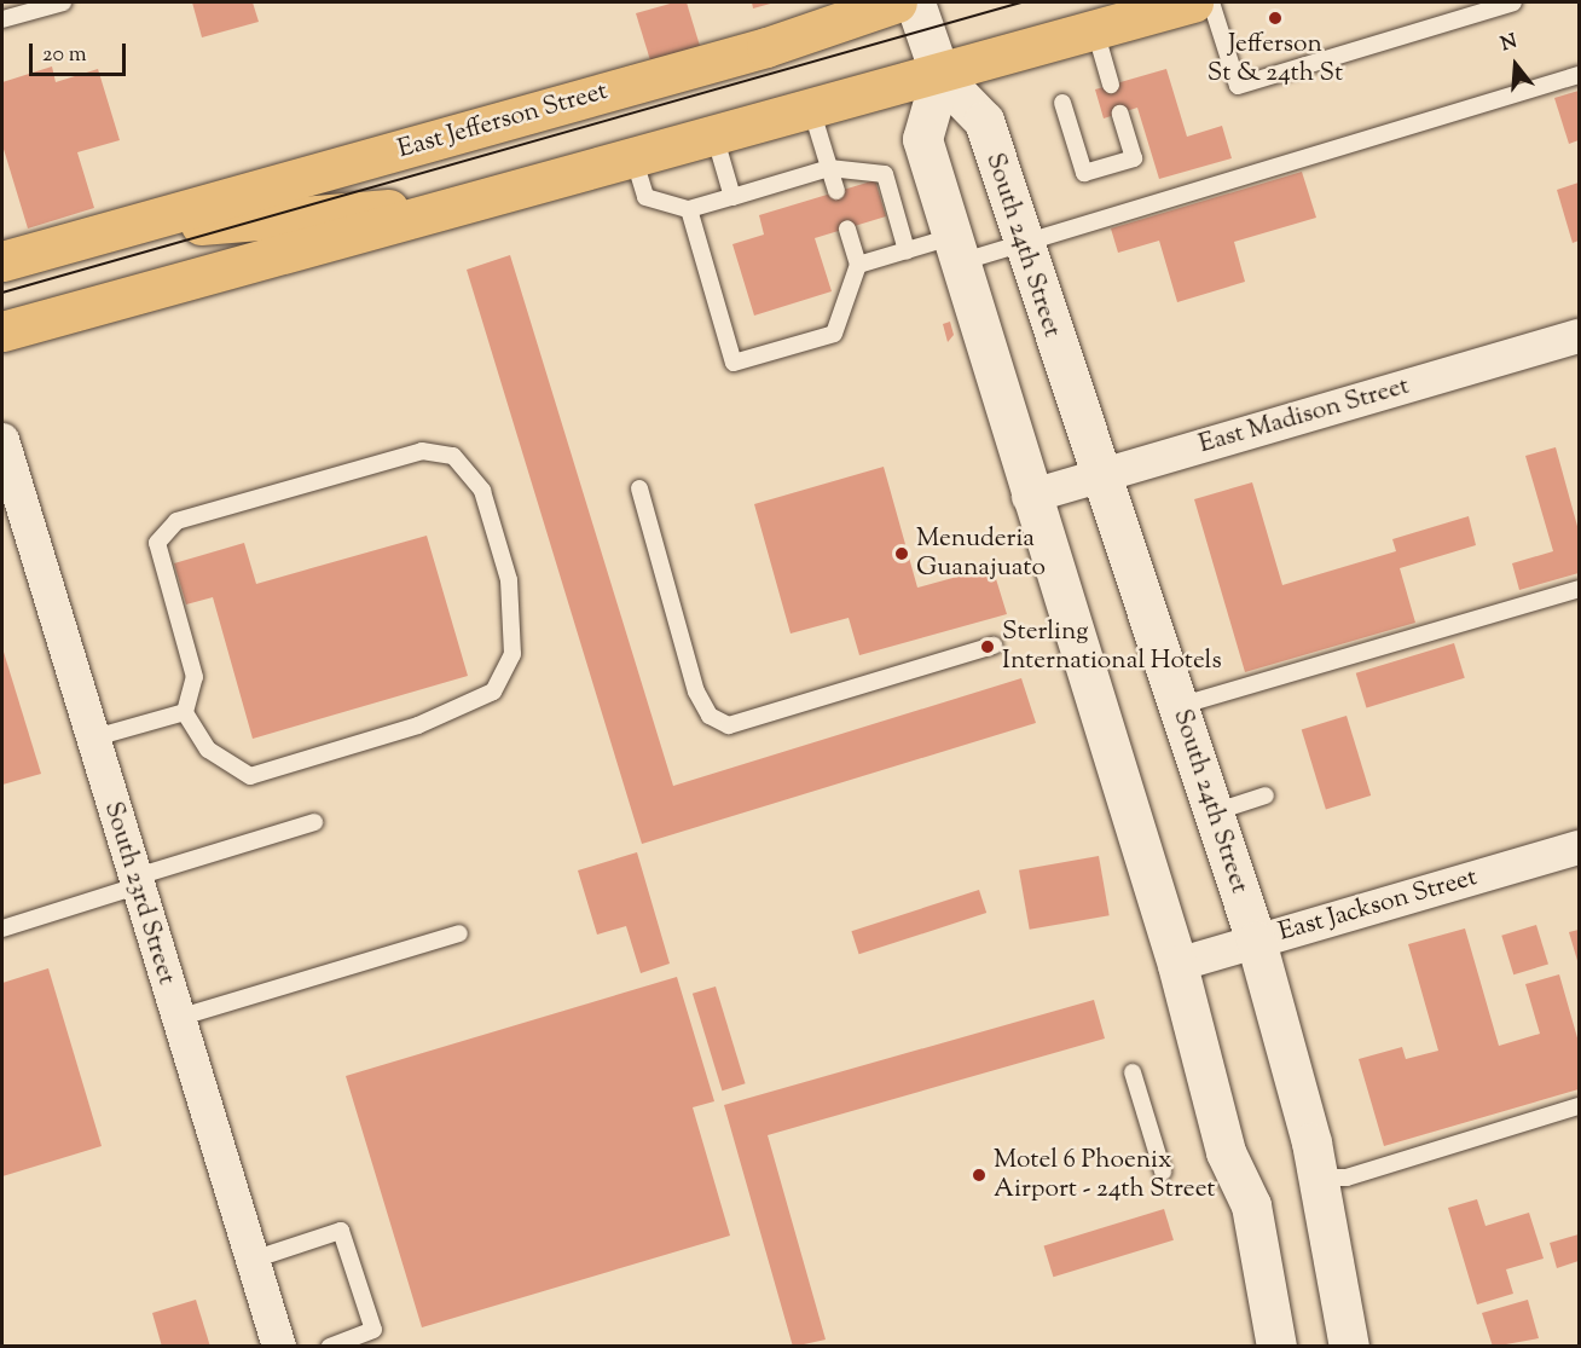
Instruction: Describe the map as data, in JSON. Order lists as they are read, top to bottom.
{
  "streets": {
    "main road": ["East Jefferson Street", "South 24th Street"],
    "street": ["East Madison Street", "South 23rd Street", "East Jackson Street"]
  },
  "crossings": [
    ["East Jefferson Street", "South 24th Street"],
    ["South 24th Street", "East Madison Street"],
    ["South 24th Street", "East Jackson Street"]
  ],
  "places": [
    "Jefferson St & 24th St",
    "Menuderia Guanajuato",
    "Sterling International Hotels",
    "Motel 6 Phoenix Airport - 24th Street"
  ],
  "scale_bar": "20 m",
  "north": "top"
}
